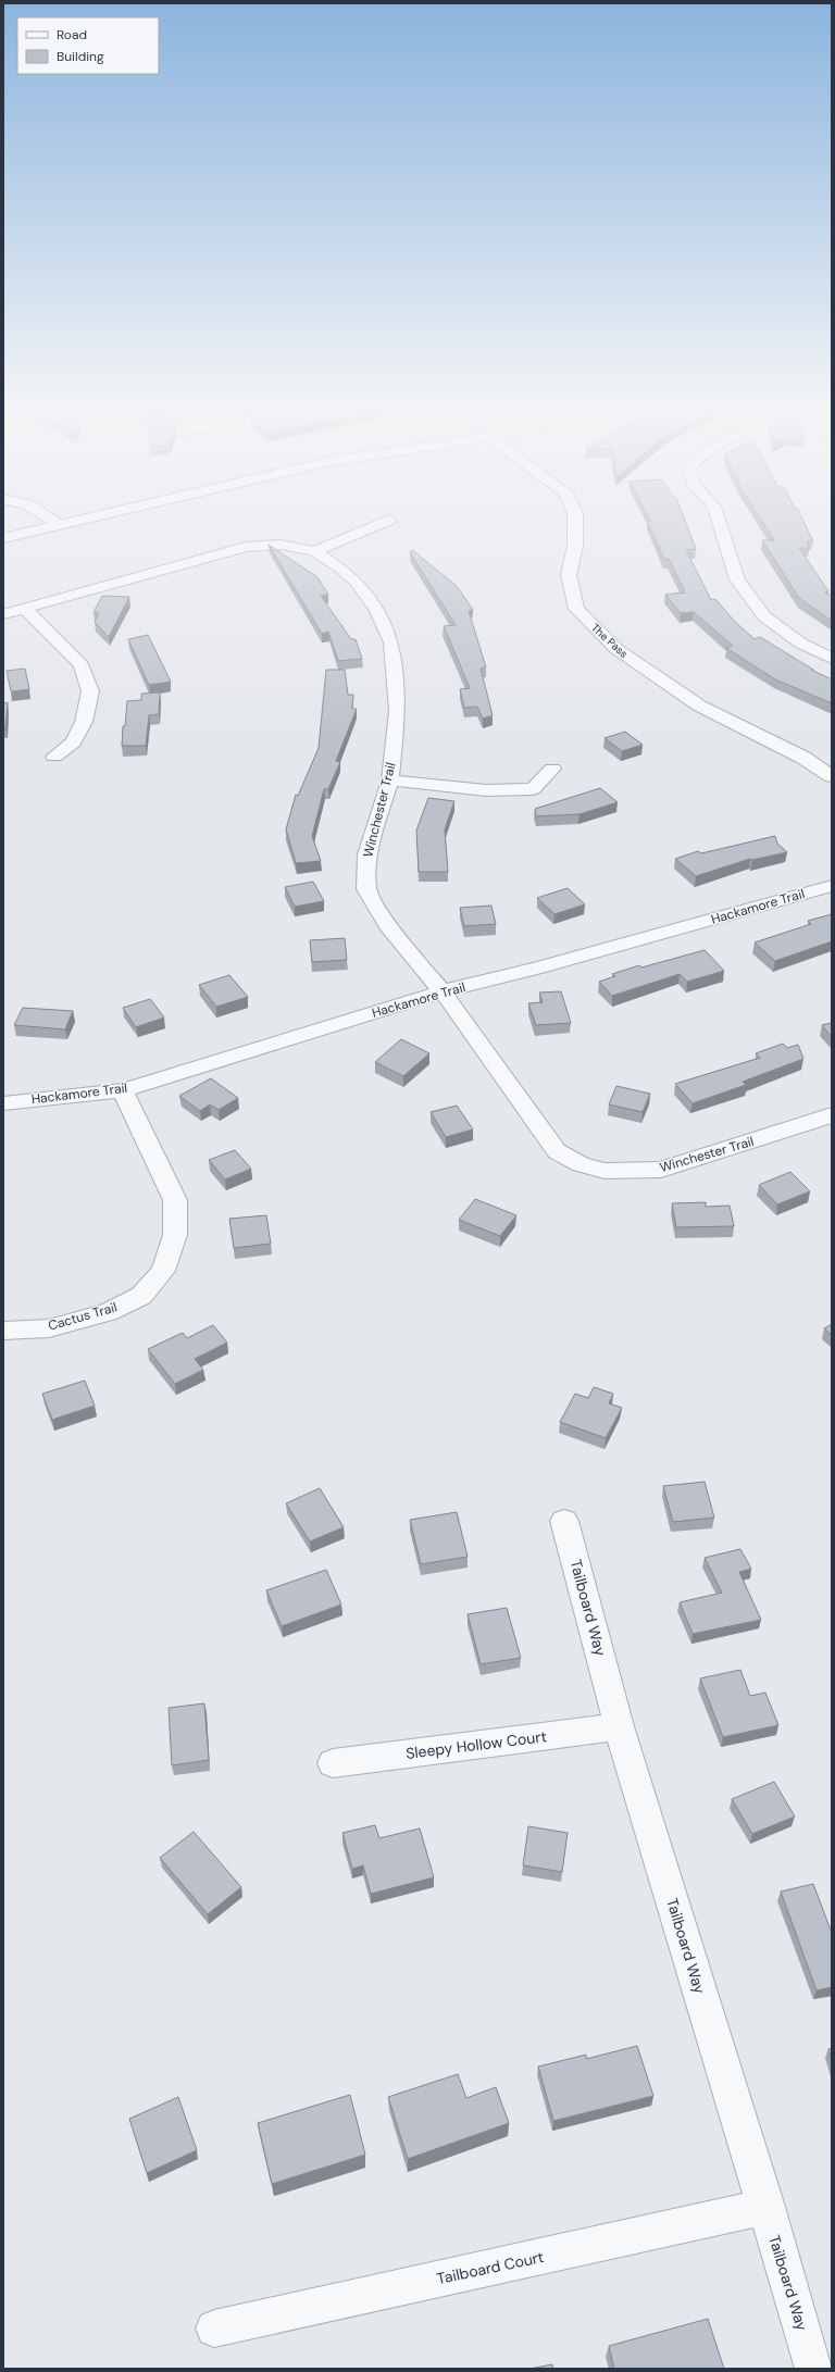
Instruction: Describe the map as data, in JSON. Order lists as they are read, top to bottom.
{
  "streets": {
    "street": [
      "The Pass",
      "Winchester Trail",
      "Hackamore Trail",
      "Cactus Trail",
      "Tailboard Way",
      "Sleepy Hollow Court",
      "Tailboard Court"
    ]
  },
  "crossings": [
    ["Winchester Trail", "Hackamore Trail"],
    ["Hackamore Trail", "Cactus Trail"],
    ["Tailboard Way", "Sleepy Hollow Court"],
    ["Tailboard Way", "Tailboard Court"]
  ],
  "legend": ["Road", "Building"]
}
